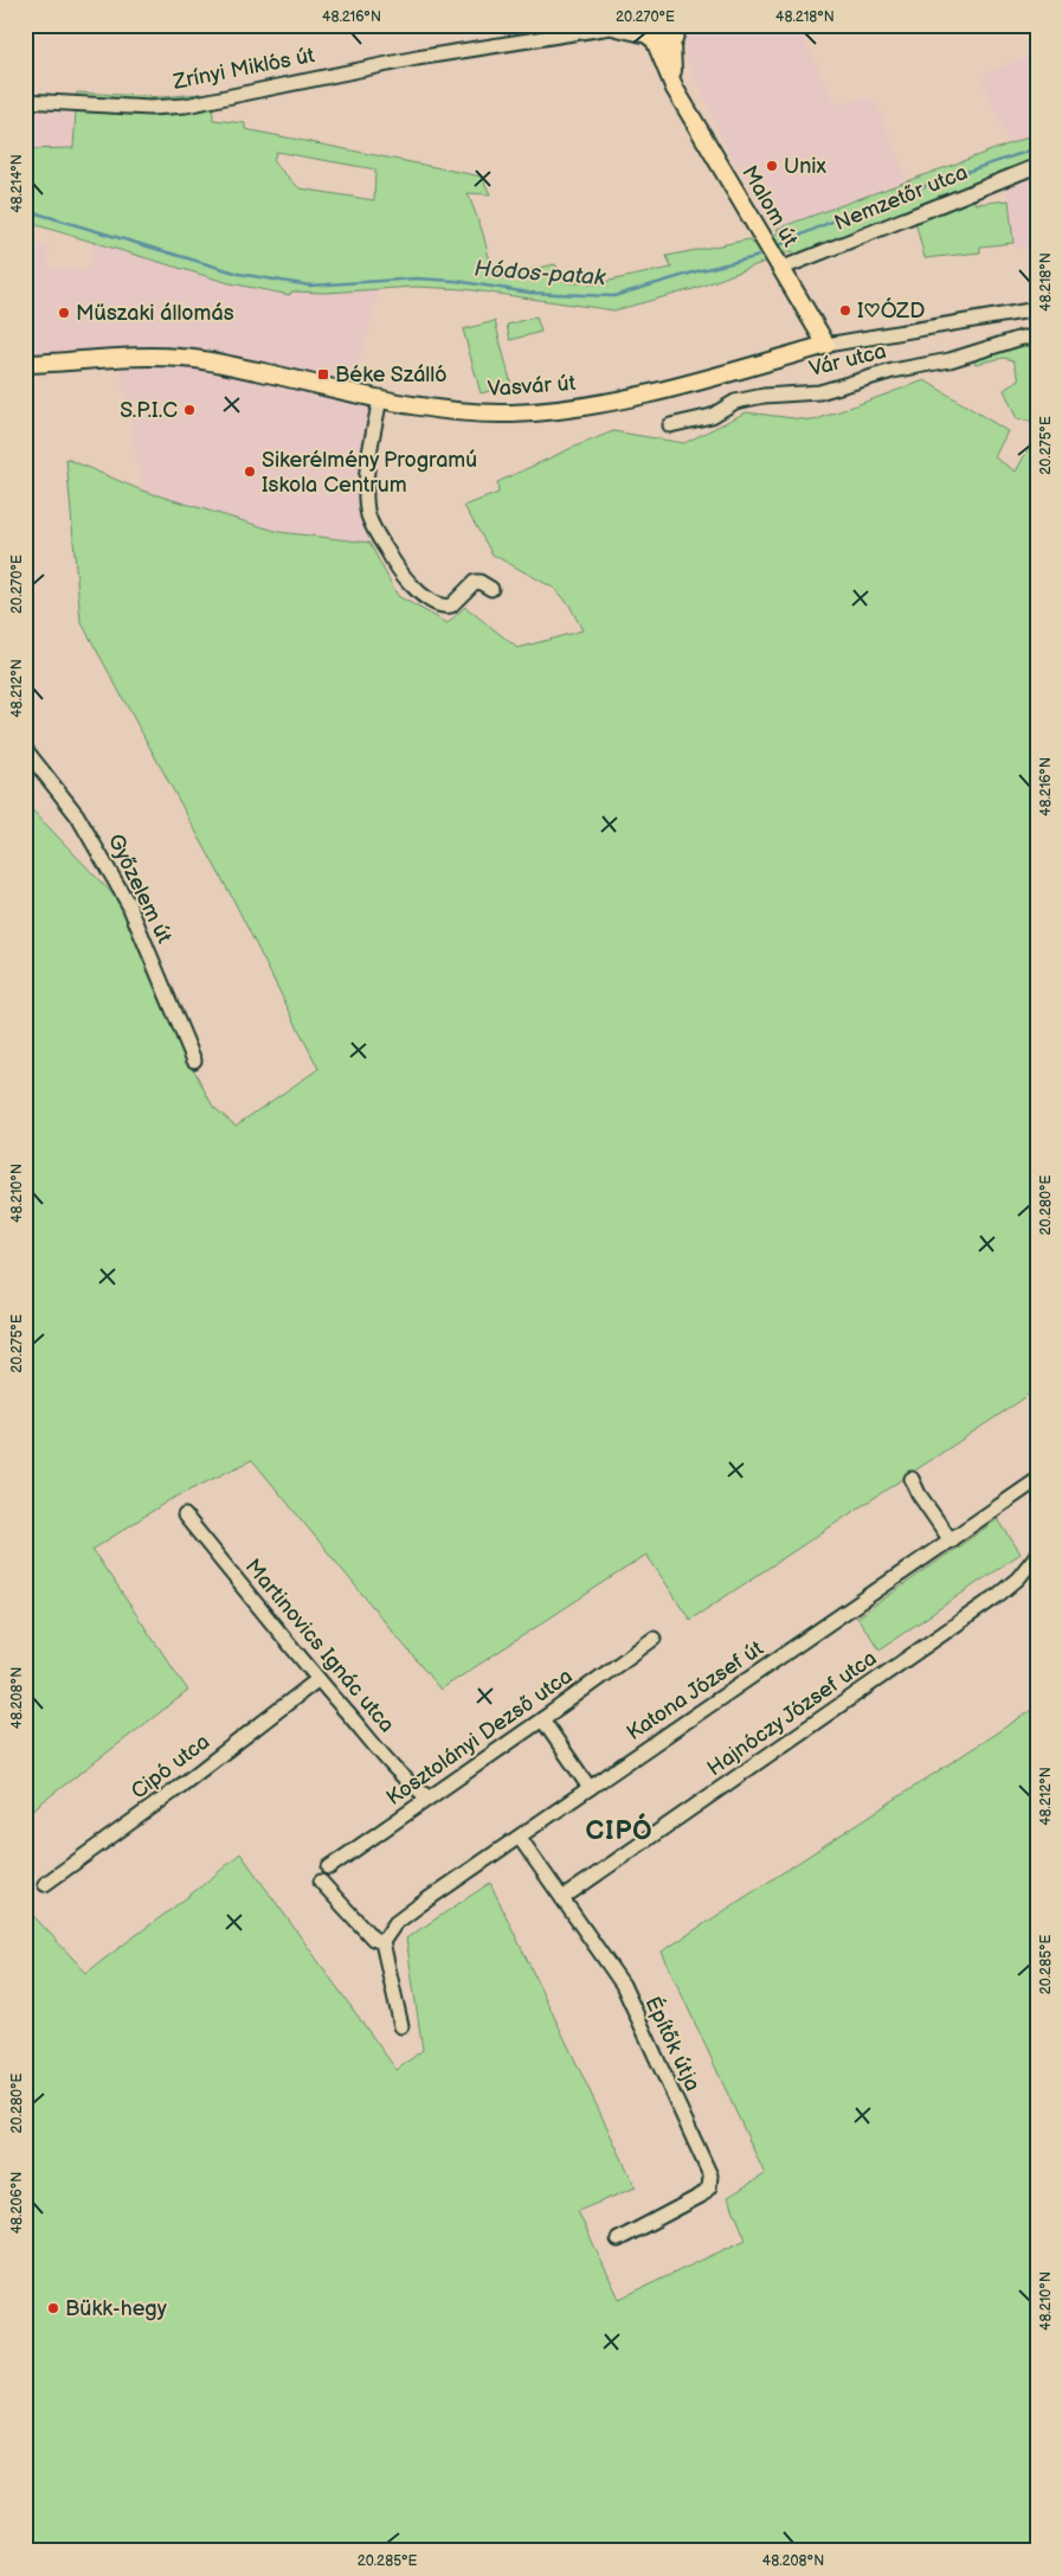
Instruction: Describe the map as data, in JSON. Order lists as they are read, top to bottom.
{
  "streets": {
    "main road": ["Malom út", "Vasvár út"],
    "street": [
      "Zrínyi Miklós út",
      "Nemzetőr utca",
      "Vár utca",
      "Győzelem út",
      "Martinovics Ignác utca",
      "Katona József út",
      "Hajnóczy József utca",
      "Kosztolányi Dezső utca",
      "Cipó utca",
      "Építők útja"
    ]
  },
  "crossings": [
    ["Zrínyi Miklós út", "Malom út"],
    ["Nemzetőr utca", "Malom út"],
    ["Malom út", "Vasvár út"],
    ["Martinovics Ignác utca", "Kosztolányi Dezső utca"],
    ["Martinovics Ignác utca", "Cipó utca"],
    ["Katona József út", "Építők útja"],
    ["Hajnóczy József utca", "Építők útja"]
  ],
  "districts": ["CIPÓ"],
  "water": ["Hódos-patak"],
  "places": {
    "other": [
      "Unix",
      "I♥ÓZD",
      "Műszaki állomás",
      "S.P.I.C",
      "Sikerélmény Programú Iskola Centrum",
      "Bükk-hegy"
    ],
    "transit": ["Béke Szálló"]
  },
  "coordinates": [
    "48.216°N",
    "20.270°E",
    "48.218°N",
    "48.214°N",
    "20.275°E",
    "48.212°N",
    "48.210°N",
    "20.280°E",
    "48.208°N",
    "20.285°E",
    "48.206°N"
  ]
}
